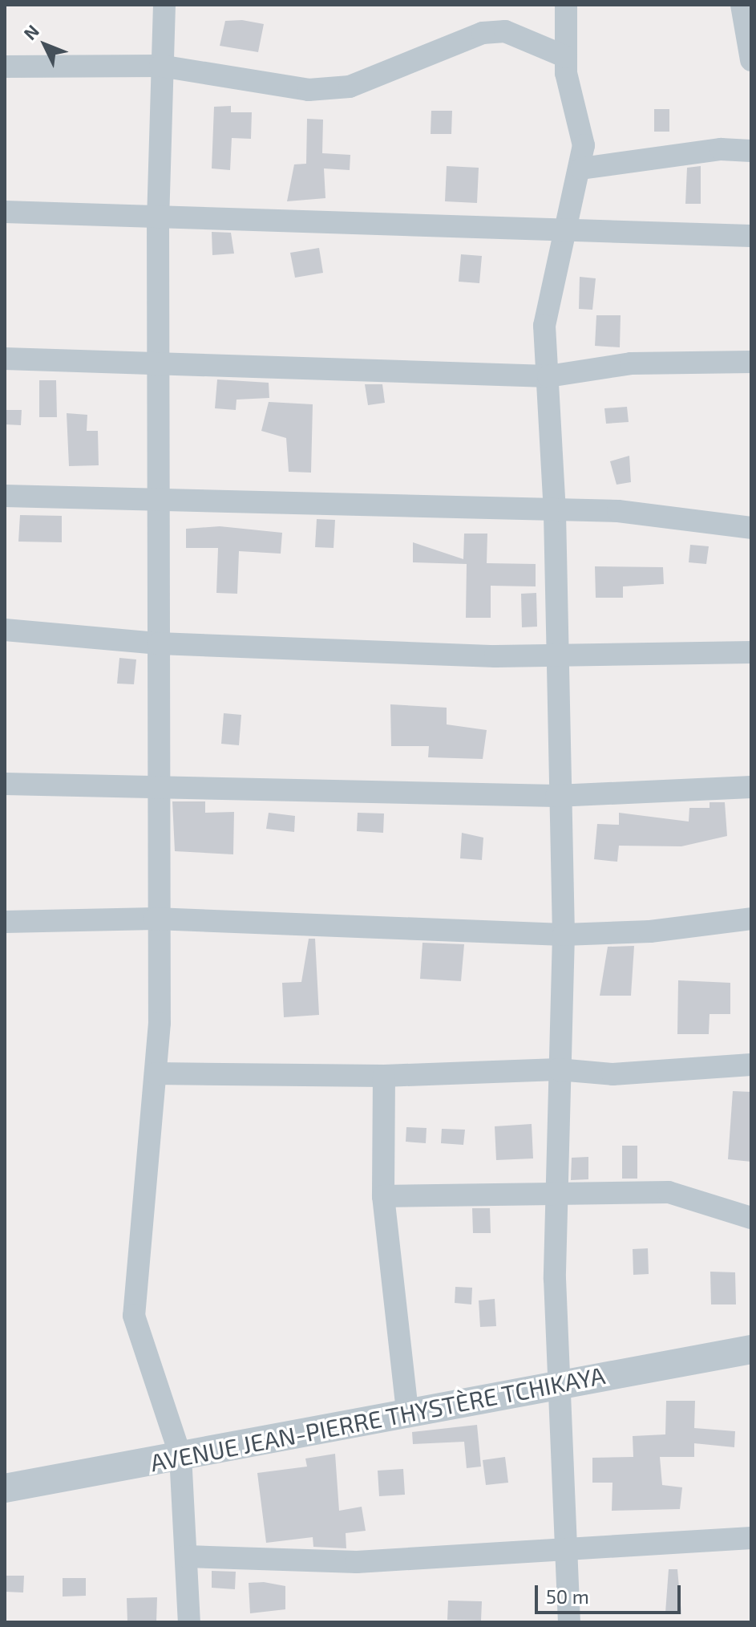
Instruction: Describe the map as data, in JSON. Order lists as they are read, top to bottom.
{
  "streets": {
    "street": ["AVENUE JEAN-PIERRE THYSTÈRE TCHIKAYA"]
  },
  "scale_bar": "50 m",
  "north": "top left"
}
